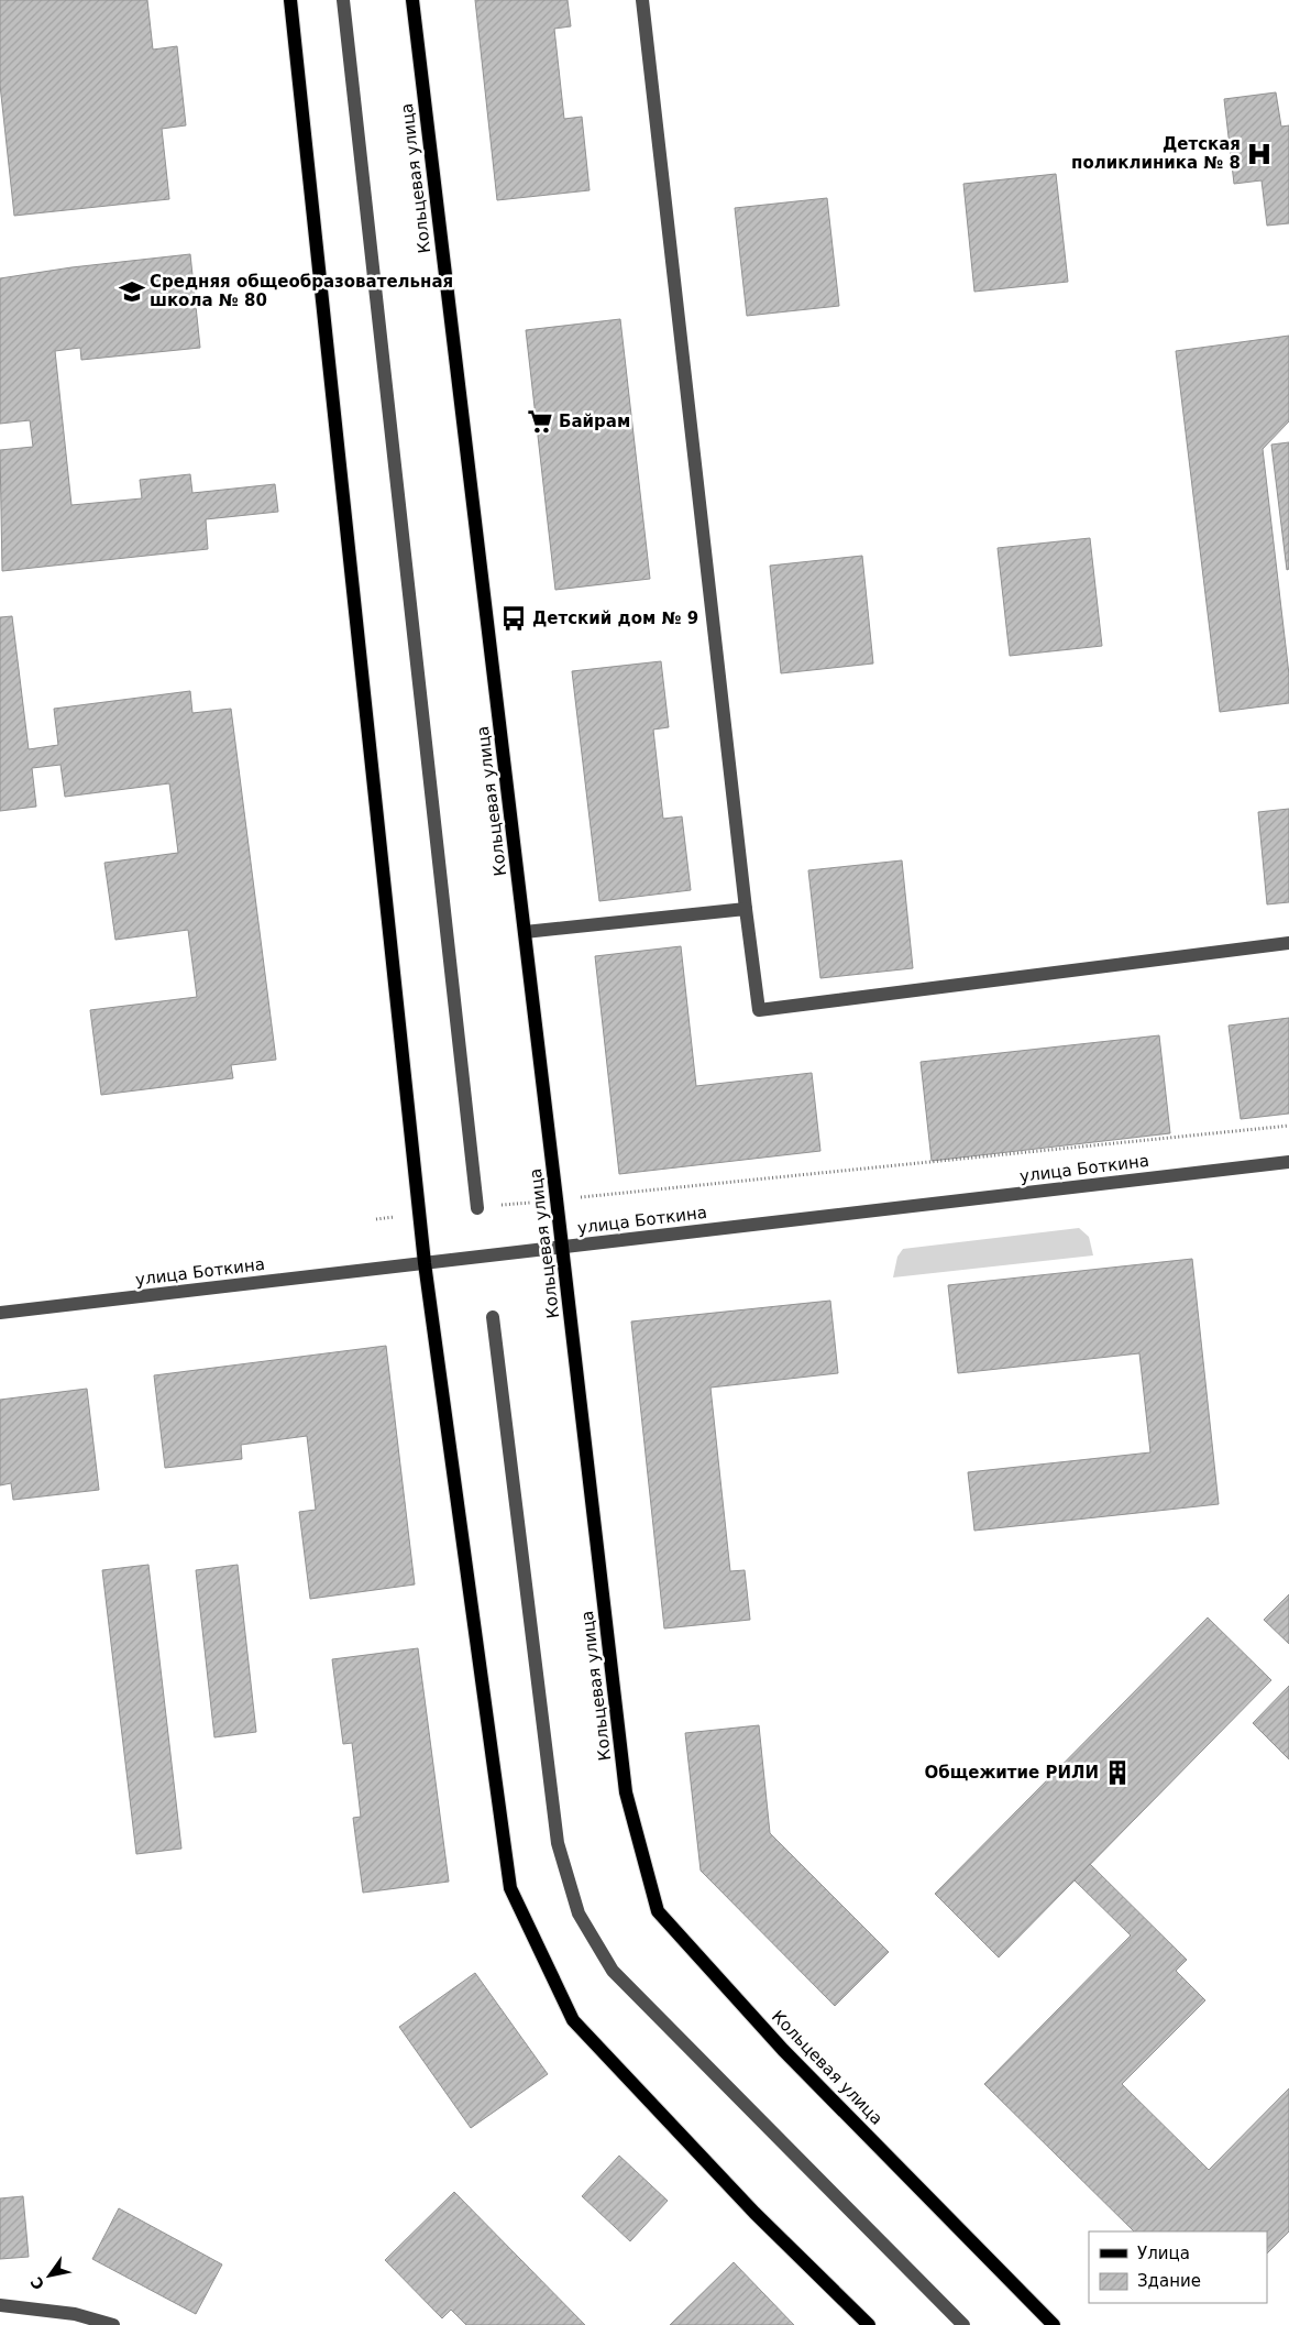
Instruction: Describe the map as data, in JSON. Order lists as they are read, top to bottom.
{
  "streets": {
    "main road": ["Кольцевая улица"],
    "street": ["улица Боткина"]
  },
  "crossings": [
    ["Кольцевая улица", "улица Боткина"]
  ],
  "places": {
    "hospital": ["Детская поликлиника № 8"],
    "school or university": ["Средняя общеобразовательная школа № 80"],
    "supermarket": ["Байрам"],
    "bus stop": ["Детский дом № 9"],
    "building": ["Общежитие РИЛИ"]
  },
  "legend": ["Улица", "Здание"],
  "north": "bottom left"
}
